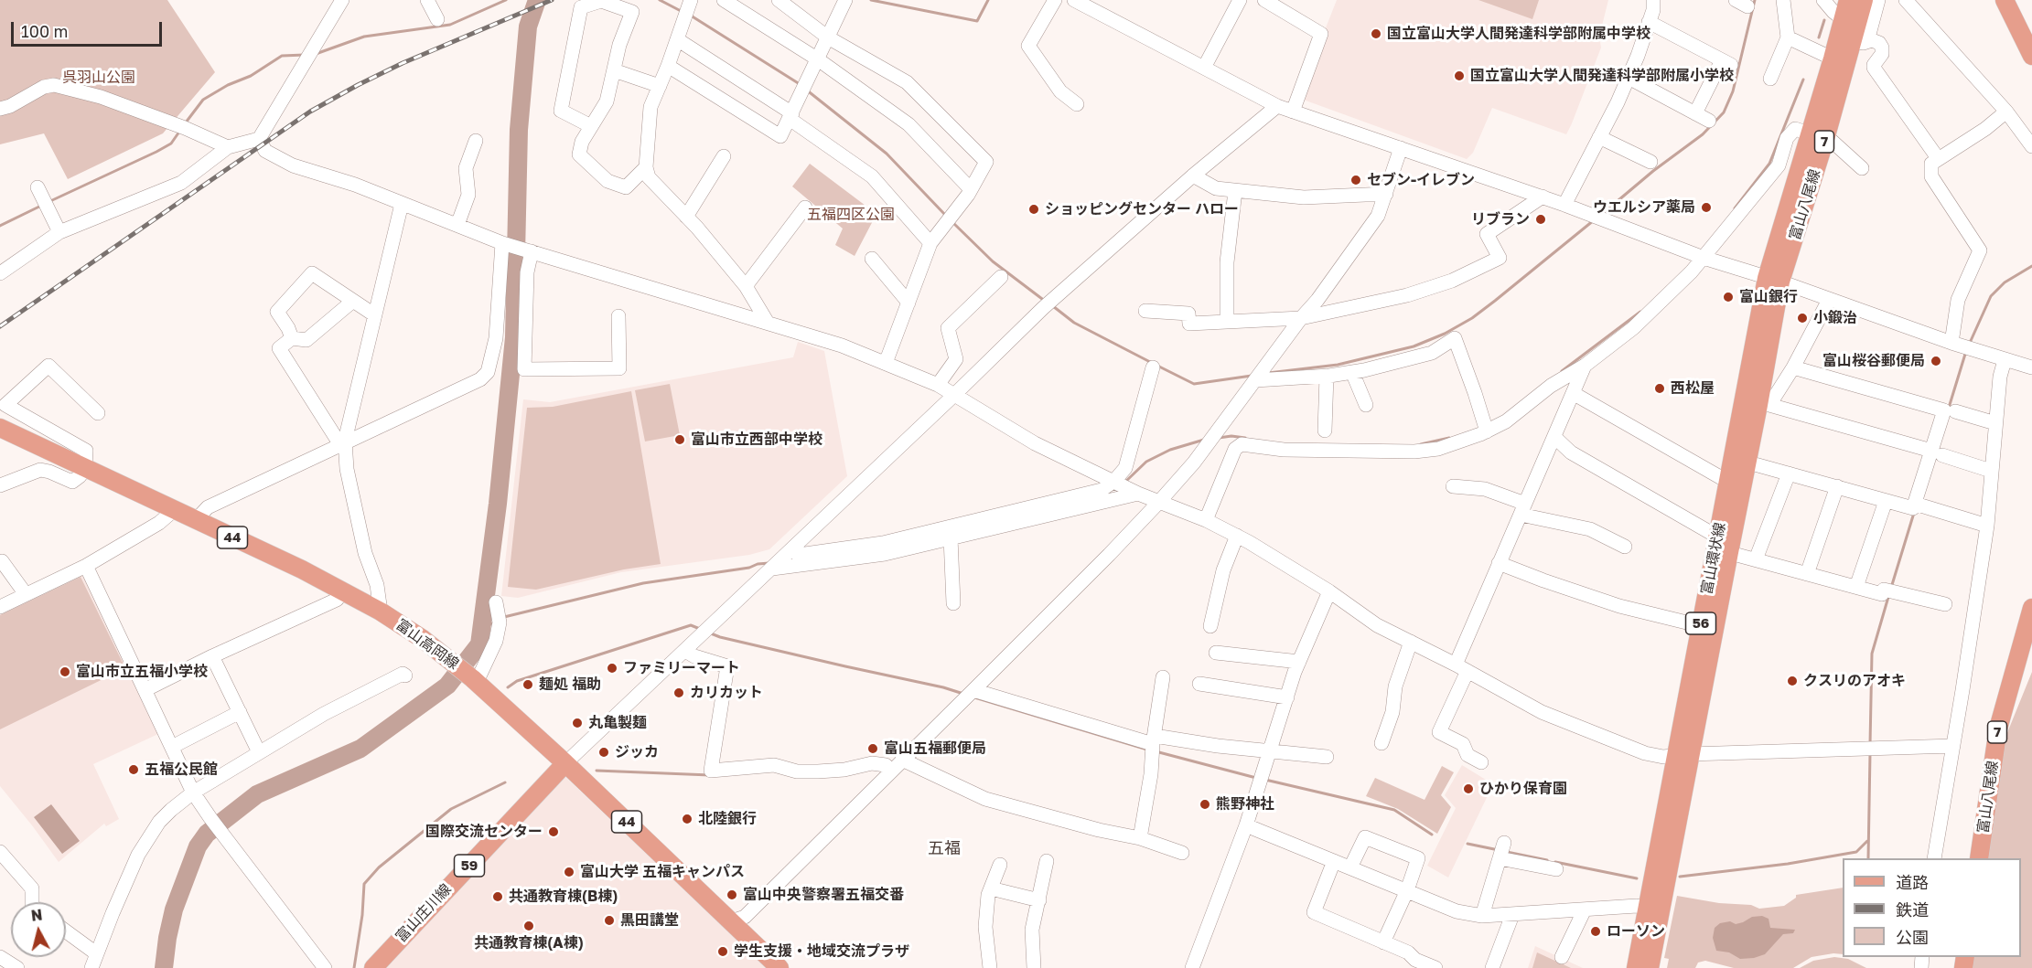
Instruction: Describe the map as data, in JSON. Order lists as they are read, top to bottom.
{
  "streets": {
    "main road": [
      "7",
      "富山八尾線",
      "44",
      "富山環状線",
      "56",
      "富山高岡線",
      "59",
      "富山庄川線"
    ]
  },
  "crossings": [
    ["富山八尾線", "富山環状線"],
    ["富山高岡線", "富山庄川線"]
  ],
  "districts": ["五福"],
  "parks": ["呉羽山公園", "五福四区公園"],
  "places": [
    "国立富山大学人間発達科学部附属中学校",
    "国立富山大学人間発達科学部附属小学校",
    "セブン-イレブン",
    "ウエルシア薬局",
    "ショッピングセンター ハロー",
    "リブラン",
    "富山銀行",
    "小鍛治",
    "富山桜谷郵便局",
    "西松屋",
    "富山市立西部中学校",
    "ファミリーマート",
    "富山市立五福小学校",
    "クスリのアオキ",
    "麺処 福助",
    "カリカット",
    "丸亀製麺",
    "富山五福郵便局",
    "ジッカ",
    "五福公民館",
    "ひかり保育園",
    "熊野神社",
    "北陸銀行",
    "国際交流センター",
    "富山大学 五福キャンパス",
    "富山中央警察署五福交番",
    "共通教育棟(B棟)",
    "黒田講堂",
    "共通教育棟(A棟)",
    "ローソン",
    "学生支援・地域交流プラザ"
  ],
  "legend": ["道路", "鉄道", "公園"],
  "scale_bar": "100 m",
  "north": "top"
}
